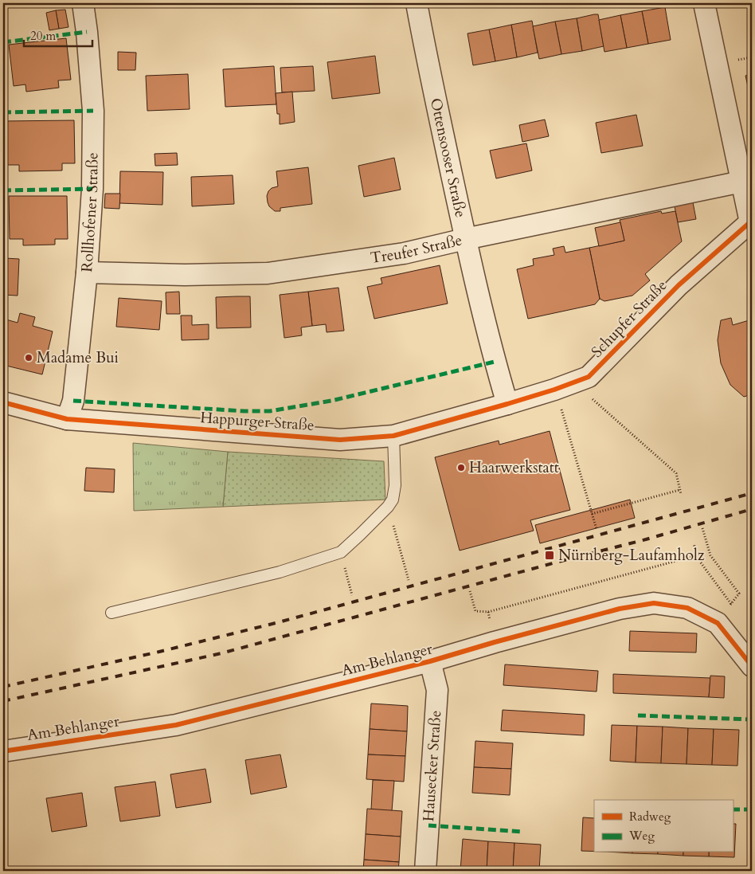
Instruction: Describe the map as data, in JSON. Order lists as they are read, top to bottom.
{
  "streets": {
    "street": [
      "Ottensooser Straße",
      "Rollhofener Straße",
      "Treufer Straße",
      "Schupfer Straße",
      "Happurger Straße",
      "Am Behlanger",
      "Hausecker Straße"
    ]
  },
  "crossings": [
    ["Ottensooser Straße", "Treufer Straße"],
    ["Ottensooser Straße", "Schupfer Straße"],
    ["Ottensooser Straße", "Happurger Straße"],
    ["Rollhofener Straße", "Treufer Straße"],
    ["Rollhofener Straße", "Happurger Straße"],
    ["Schupfer Straße", "Happurger Straße"],
    ["Am Behlanger", "Hausecker Straße"]
  ],
  "places": {
    "other": ["Madame Bui", "Haarwerkstatt"],
    "transit": ["Nürnberg-Laufamholz"]
  },
  "legend": ["Radweg", "Weg"],
  "scale_bar": "20 m"
}
